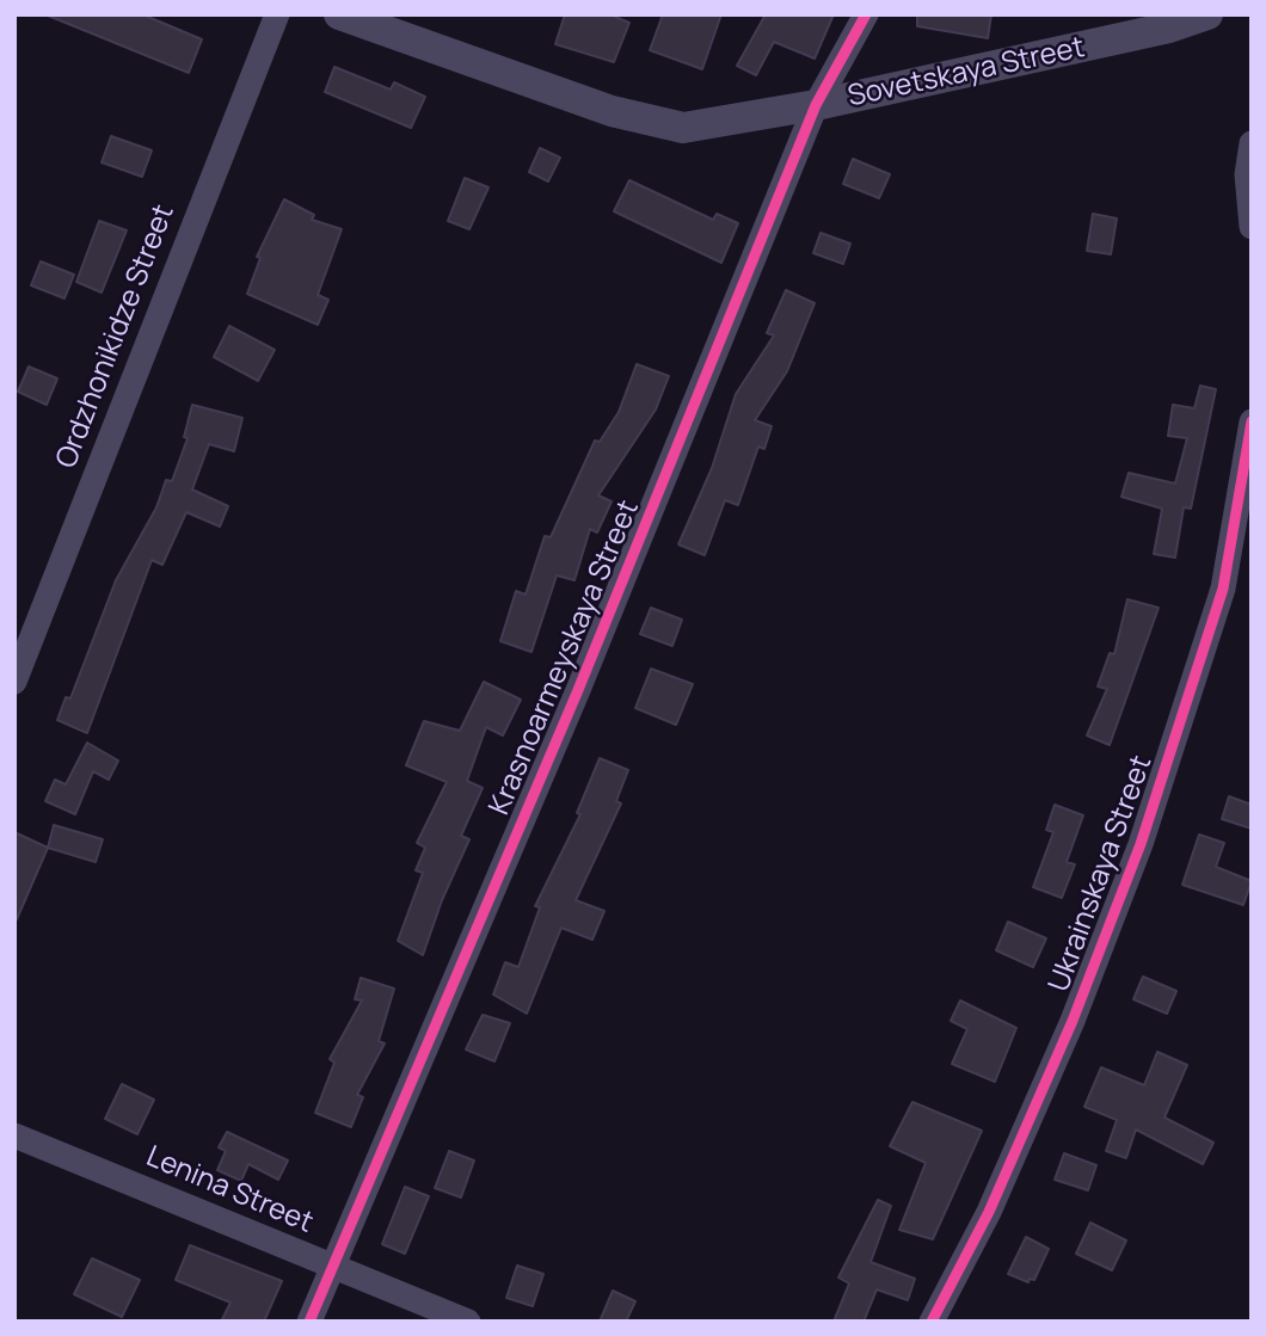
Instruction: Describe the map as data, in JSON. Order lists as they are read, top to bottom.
{
  "streets": {
    "street": [
      "Sovetskaya Street",
      "Ordzhonikidze Street",
      "Krasnoarmeyskaya Street",
      "Ukrainskaya Street",
      "Lenina Street"
    ]
  },
  "crossings": [
    ["Sovetskaya Street", "Krasnoarmeyskaya Street"],
    ["Krasnoarmeyskaya Street", "Lenina Street"]
  ]
}
